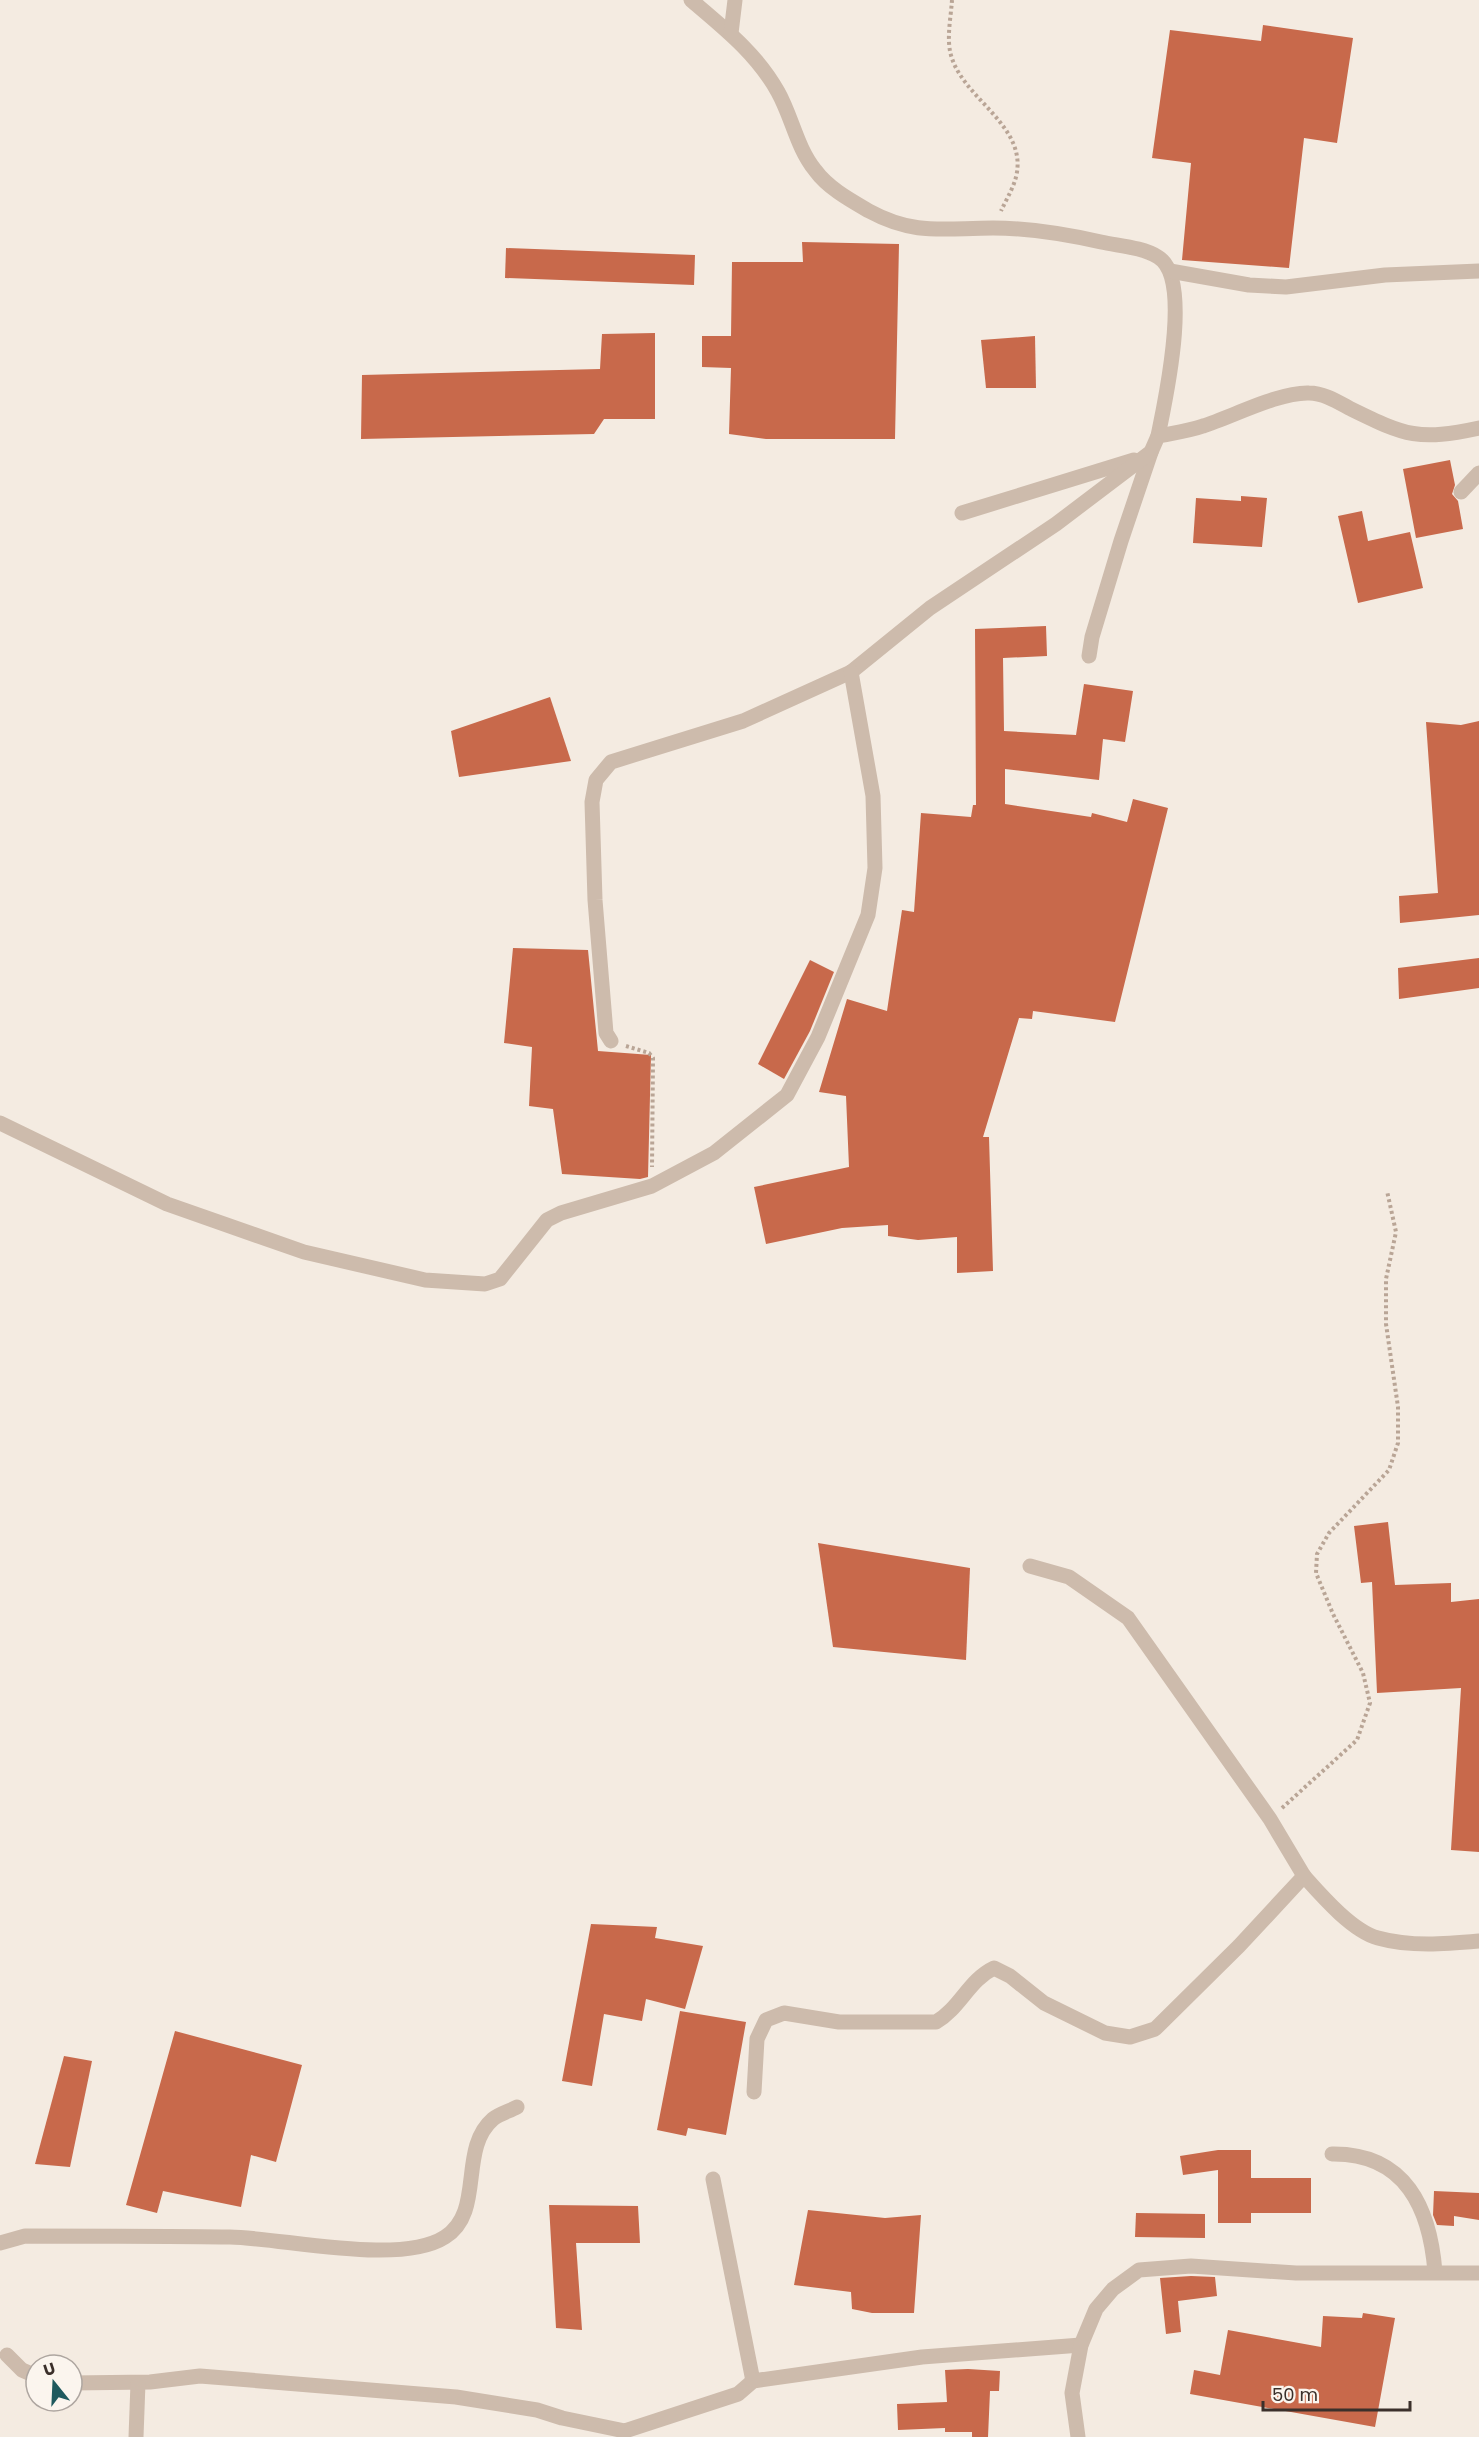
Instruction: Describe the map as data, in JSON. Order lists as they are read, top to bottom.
{
  "scale_bar": "50 m",
  "north": "top"
}
